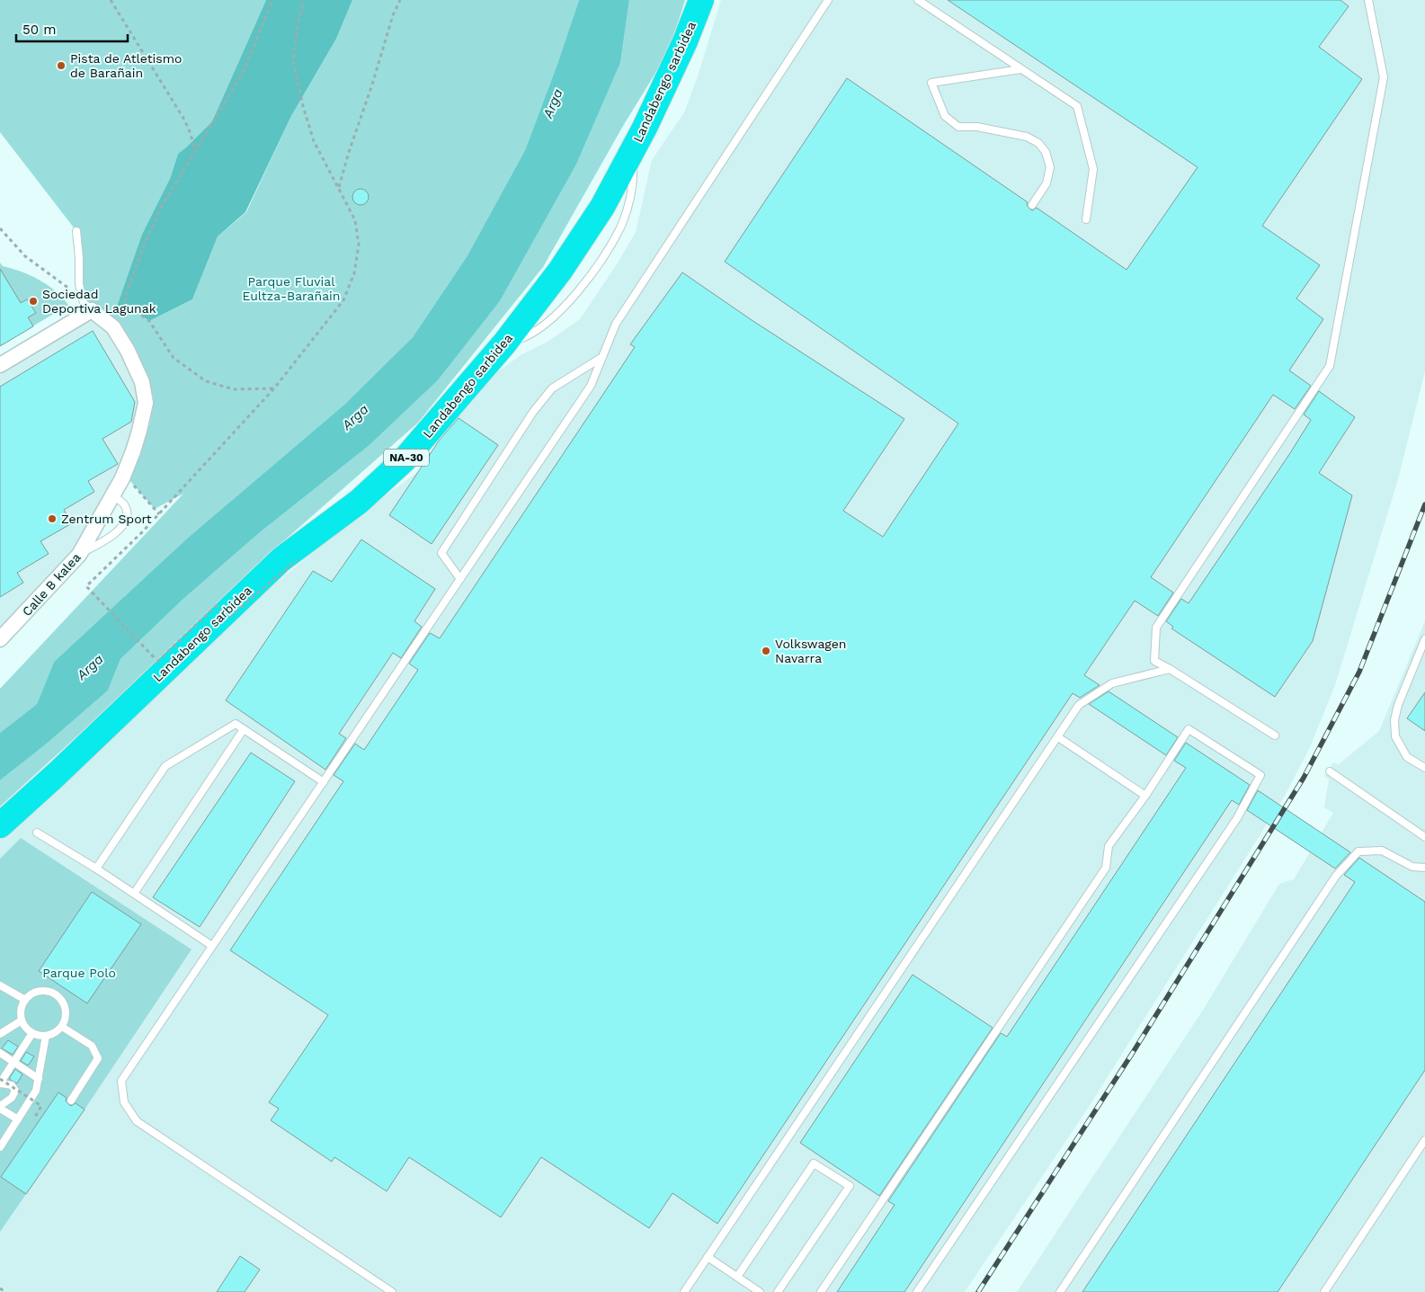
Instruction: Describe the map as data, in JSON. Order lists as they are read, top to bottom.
{
  "streets": {
    "highway": ["Landabengo sarbidea", "NA-30"],
    "street": ["Calle B kalea"]
  },
  "water": ["Arga"],
  "parks": ["Parque Fluvial Eultza-Barañain", "Parque Polo"],
  "places": [
    "Pista de Atletismo de Barañain",
    "Sociedad Deportiva Lagunak",
    "Zentrum Sport",
    "Volkswagen Navarra"
  ],
  "scale_bar": "50 m"
}
